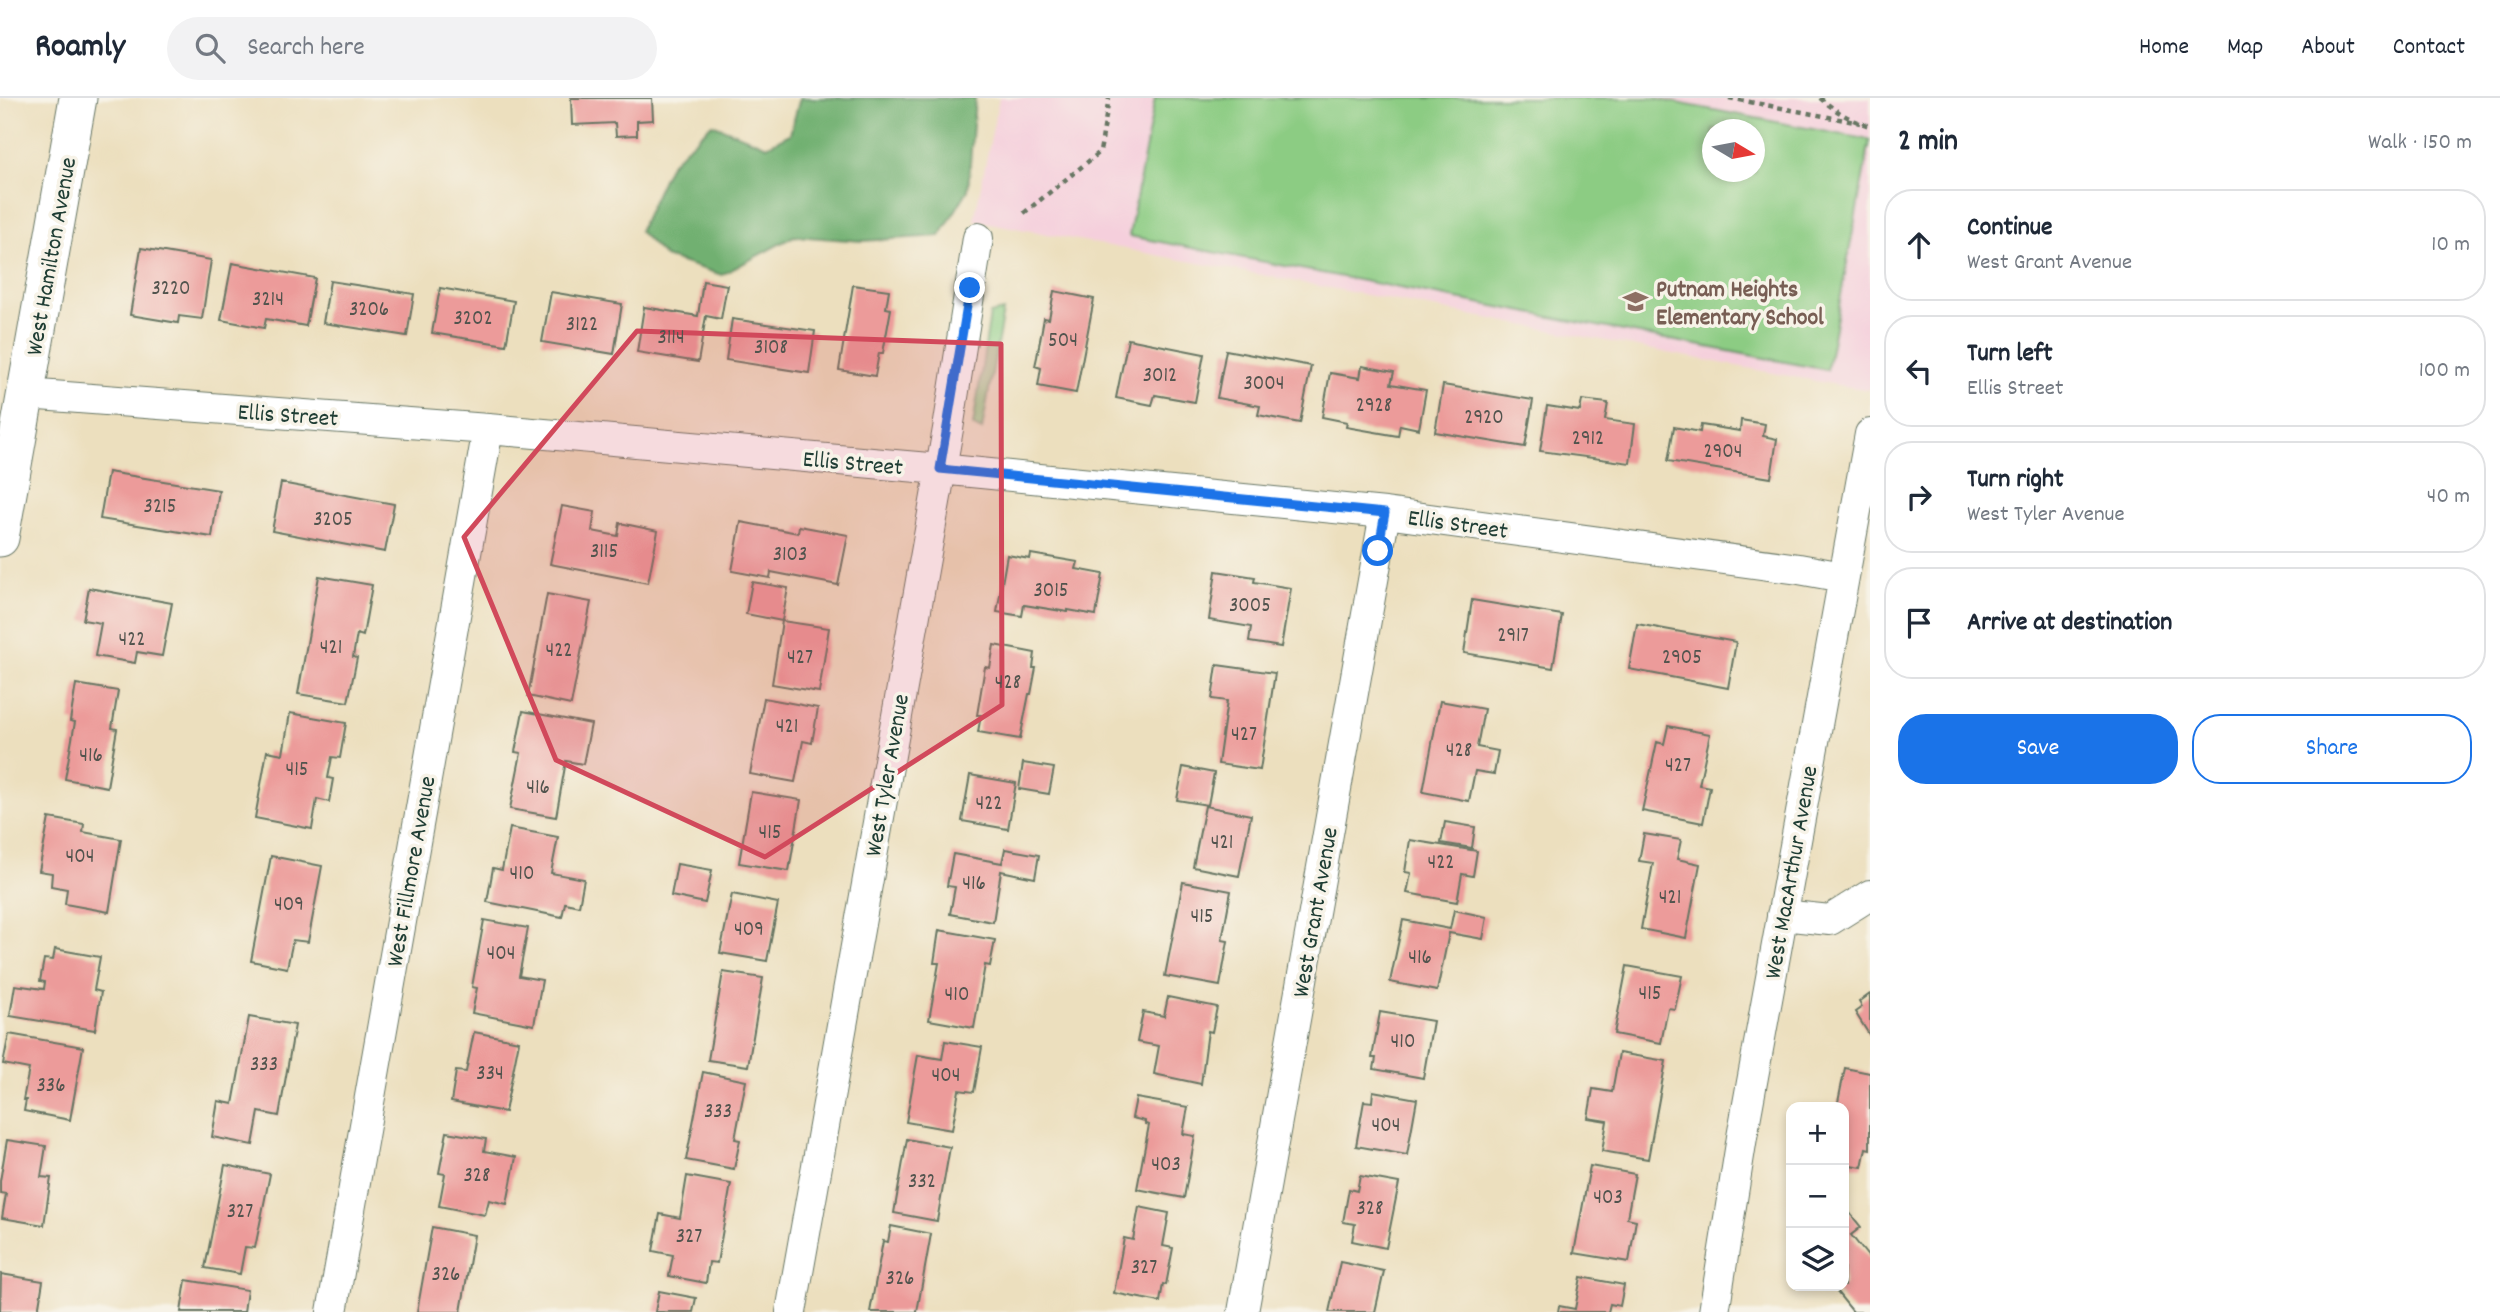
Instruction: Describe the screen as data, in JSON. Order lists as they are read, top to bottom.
{
  "streets": {
    "street": [
      "West Hamilton Avenue",
      "Ellis Street",
      "West Tyler Avenue",
      "West Fillmore Avenue",
      "West MacArthur Avenue",
      "West Grant Avenue"
    ]
  },
  "crossings": [
    ["West Hamilton Avenue", "Ellis Street"],
    ["Ellis Street", "West Tyler Avenue"],
    ["Ellis Street", "West Fillmore Avenue"],
    ["Ellis Street", "West MacArthur Avenue"],
    ["Ellis Street", "West Grant Avenue"]
  ],
  "places": {
    "school or university": ["Putnam Heights Elementary School"]
  },
  "house_numbers": [
    "3220",
    "3214",
    "3206",
    "3202",
    "3122",
    "3114",
    "504",
    "3108",
    "3012",
    "3004",
    "2928",
    "2920",
    "2912",
    "2904",
    "3215",
    "3205",
    "3115",
    "3103",
    "3015",
    "3005",
    "2917",
    "422",
    "421",
    "422",
    "427",
    "2905",
    "428",
    "421",
    "427",
    "428",
    "416",
    "427",
    "415",
    "416",
    "422",
    "415",
    "421",
    "404",
    "422",
    "410",
    "416",
    "421",
    "409",
    "415",
    "409",
    "404",
    "416",
    "415",
    "410",
    "410",
    "333",
    "334",
    "404",
    "336",
    "333",
    "404",
    "403",
    "328",
    "332",
    "403",
    "328",
    "327",
    "327",
    "327",
    "326",
    "326"
  ],
  "north": "right",
  "page": {
    "header": "Roamly",
    "search": "Search here",
    "nav": [
      "Home",
      "Map",
      "About",
      "Contact"
    ],
    "heading": ["2 min", "Walk · 150 m"],
    "list": [
      ["Continue", "West Grant Avenue", "10 m"],
      ["Turn left", "Ellis Street", "100 m"],
      ["Turn right", "West Tyler Avenue", "40 m"],
      "Arrive at destination"
    ],
    "buttons": ["Save", "Share"],
    "map_buttons": ["+", "−"]
  }
}
